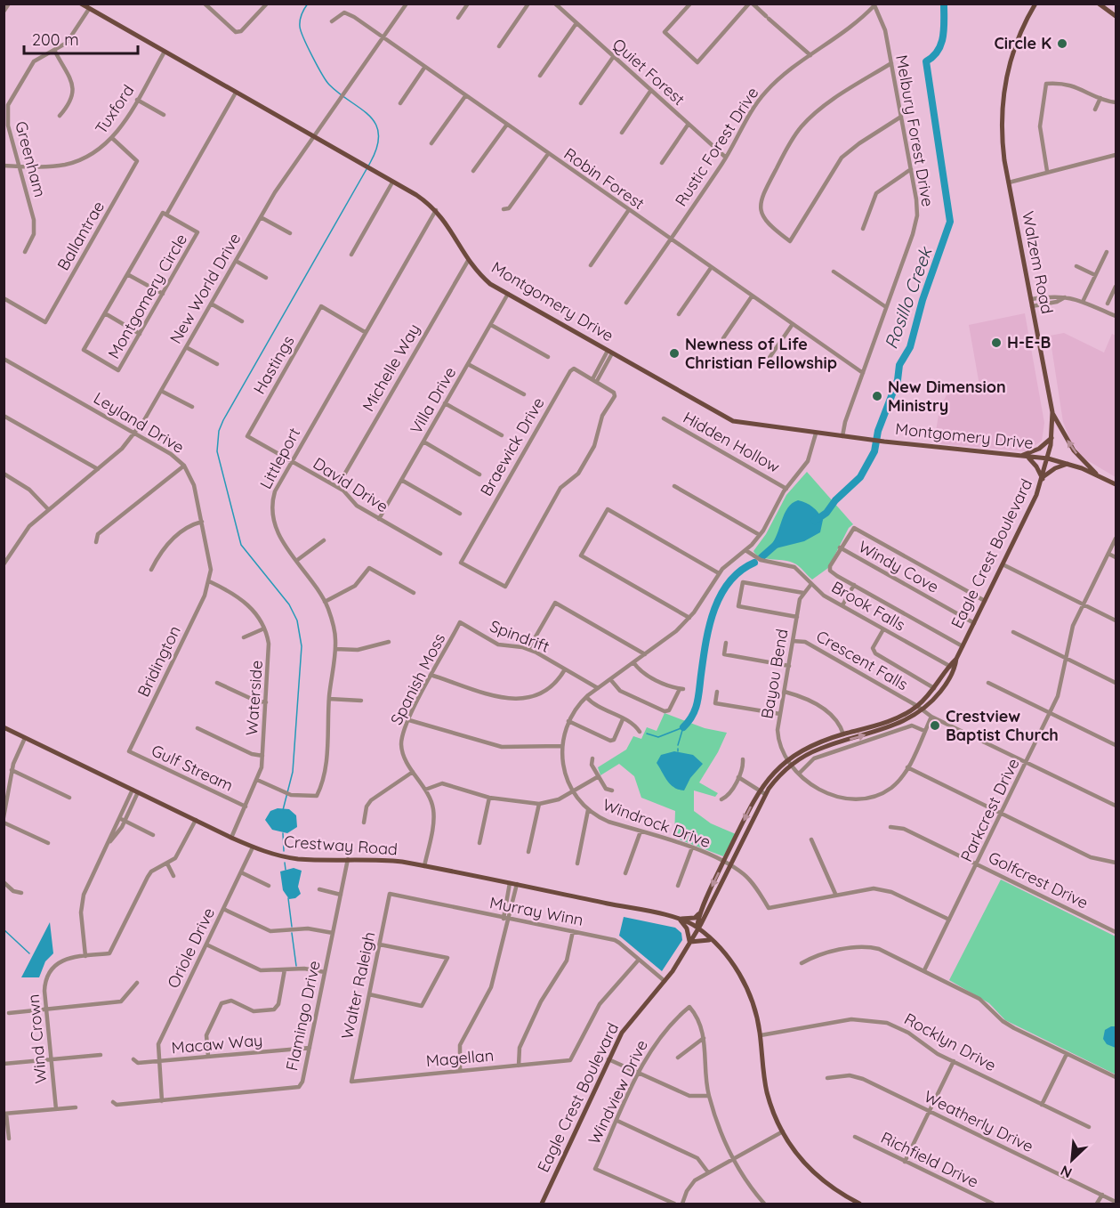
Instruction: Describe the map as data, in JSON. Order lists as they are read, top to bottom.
{
  "streets": {
    "main road": [
      "Walzem Road",
      "Montgomery Drive",
      "Eagle Crest Boulevard",
      "Crestway Road"
    ],
    "street": [
      "Quiet Forest",
      "Tuxford",
      "Melbury Forest Drive",
      "Rustic Forest Drive",
      "Greenham",
      "Robin Forest",
      "Ballantrae",
      "New World Drive",
      "Montgomery Circle",
      "Hastings",
      "Michelle Way",
      "Villa Drive",
      "Leyland Drive",
      "Hidden Hollow",
      "Braewick Drive",
      "Littleport",
      "David Drive",
      "Windy Cove",
      "Brook Falls",
      "Spindrift",
      "Crescent Falls",
      "Bridington",
      "Bayou Bend",
      "Spanish Moss",
      "Waterside",
      "Gulf Stream",
      "Parkcrest Drive",
      "Windrock Drive",
      "Golfcrest Drive",
      "Murray Winn",
      "Oriole Drive",
      "Walter Raleigh",
      "Flamingo Drive",
      "Wind Crown",
      "Rocklyn Drive",
      "Macaw Way",
      "Magellan",
      "Windview Drive",
      "Weatherly Drive",
      "Richfield Drive"
    ]
  },
  "crossings": [
    ["Quiet Forest", "Rustic Forest Drive"],
    ["Tuxford", "Greenham"],
    ["Tuxford", "Ballantrae"],
    ["Tuxford", "Montgomery Drive"],
    ["Melbury Forest Drive", "Rustic Forest Drive"],
    ["Melbury Forest Drive", "Robin Forest"],
    ["Melbury Forest Drive", "Montgomery Drive"],
    ["Rustic Forest Drive", "Robin Forest"],
    ["Greenham", "Montgomery Drive"],
    ["Robin Forest", "New World Drive"],
    ["Walzem Road", "Montgomery Drive"],
    ["Walzem Road", "Eagle Crest Boulevard"],
    ["New World Drive", "Montgomery Drive"],
    ["New World Drive", "Leyland Drive"],
    ["Montgomery Drive", "Michelle Way"],
    ["Montgomery Drive", "Villa Drive"],
    ["Montgomery Drive", "Littleport"],
    ["Montgomery Drive", "Eagle Crest Boulevard"],
    ["Montgomery Drive", "Windrock Drive"],
    ["Hastings", "Littleport"],
    ["Hastings", "David Drive"],
    ["Michelle Way", "David Drive"],
    ["Villa Drive", "David Drive"],
    ["Leyland Drive", "Bridington"],
    ["Leyland Drive", "Waterside"],
    ["Hidden Hollow", "Windrock Drive"],
    ["Littleport", "David Drive"],
    ["Littleport", "Waterside"],
    ["Eagle Crest Boulevard", "Windy Cove"],
    ["Eagle Crest Boulevard", "Brook Falls"],
    ["Eagle Crest Boulevard", "Crescent Falls"],
    ["Eagle Crest Boulevard", "Bayou Bend"],
    ["Eagle Crest Boulevard", "Windrock Drive"],
    ["Eagle Crest Boulevard", "Crestway Road"],
    ["Eagle Crest Boulevard", "Murray Winn"],
    ["Brook Falls", "Bayou Bend"],
    ["Brook Falls", "Windrock Drive"],
    ["Spindrift", "Spanish Moss"],
    ["Spindrift", "Windrock Drive"],
    ["Crescent Falls", "Bayou Bend"],
    ["Crescent Falls", "Parkcrest Drive"],
    ["Bridington", "Waterside"],
    ["Bridington", "Gulf Stream"],
    ["Spanish Moss", "Crestway Road"],
    ["Waterside", "Gulf Stream"],
    ["Waterside", "Crestway Road"],
    ["Parkcrest Drive", "Windrock Drive"],
    ["Parkcrest Drive", "Golfcrest Drive"],
    ["Crestway Road", "Oriole Drive"],
    ["Crestway Road", "Flamingo Drive"],
    ["Crestway Road", "Wind Crown"],
    ["Crestway Road", "Rocklyn Drive"],
    ["Murray Winn", "Walter Raleigh"],
    ["Murray Winn", "Magellan"],
    ["Oriole Drive", "Flamingo Drive"],
    ["Oriole Drive", "Macaw Way"],
    ["Walter Raleigh", "Magellan"],
    ["Flamingo Drive", "Macaw Way"]
  ],
  "water": ["Rosillo Creek"],
  "places": [
    "Circle K",
    "H-E-B",
    "Newness of Life Christian Fellowship",
    "New Dimension Ministry",
    "Crestview Baptist Church"
  ],
  "scale_bar": "200 m",
  "north": "bottom left"
}
